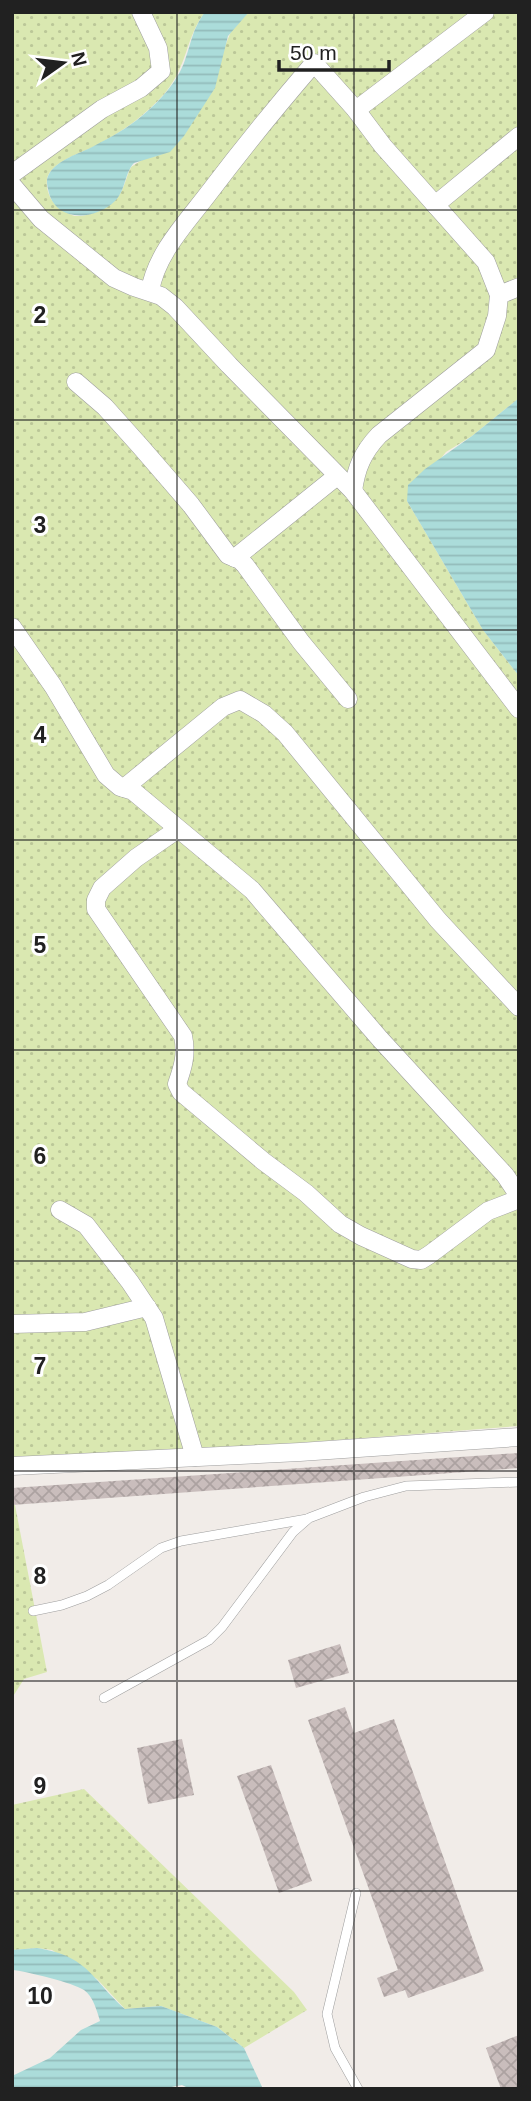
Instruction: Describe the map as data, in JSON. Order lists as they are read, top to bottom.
{
  "scale_bar": "50 m",
  "north": "right",
  "grid": {
    "rows": [
      "2",
      "3",
      "4",
      "5",
      "6",
      "7",
      "8",
      "9",
      "10"
    ]
  }
}
